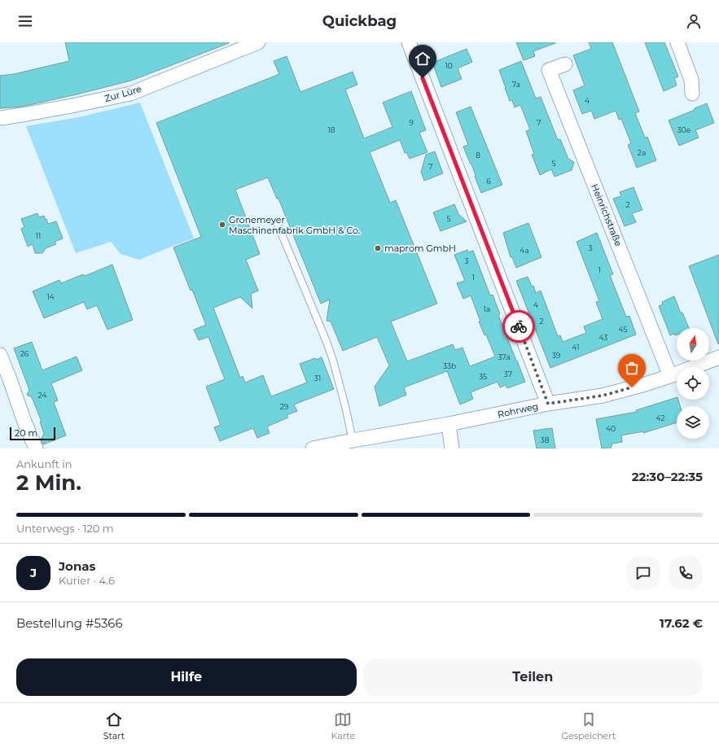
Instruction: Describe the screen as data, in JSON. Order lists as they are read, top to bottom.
{
  "streets": {
    "street": ["Zur Lüre", "Heinrichstraße", "Rohrweg"]
  },
  "crossings": [
    ["Heinrichstraße", "Rohrweg"]
  ],
  "places": ["Gronemeyer Maschinenfabrik GmbH & Co.", "maprom GmbH"],
  "house_numbers": [
    "10",
    "7a",
    "4",
    "9",
    "7",
    "18",
    "30e",
    "2a",
    "8",
    "5",
    "7",
    "6",
    "2",
    "5",
    "11",
    "3",
    "4a",
    "3",
    "1",
    "1",
    "14",
    "4",
    "1a",
    "2",
    "45",
    "43",
    "41",
    "26",
    "39",
    "37a",
    "33b",
    "37",
    "35",
    "31",
    "24",
    "29",
    "42",
    "40",
    "38"
  ],
  "scale_bar": "20 m",
  "north": "top",
  "page": {
    "header": "Quickbag",
    "scale": "20 m",
    "heading": ["2 Min.", "Ankunft in", "22:30–22:35"],
    "panel": [
      "Jonas",
      "Kurier · 4.6",
      "Bestellung #5366",
      "17.62 €"
    ],
    "bar": "Unterwegs · 120 m",
    "round": "J",
    "buttons": ["Hilfe", "Teilen"],
    "tabs": ["Start", "Karte", "Gespeichert"]
  }
}
